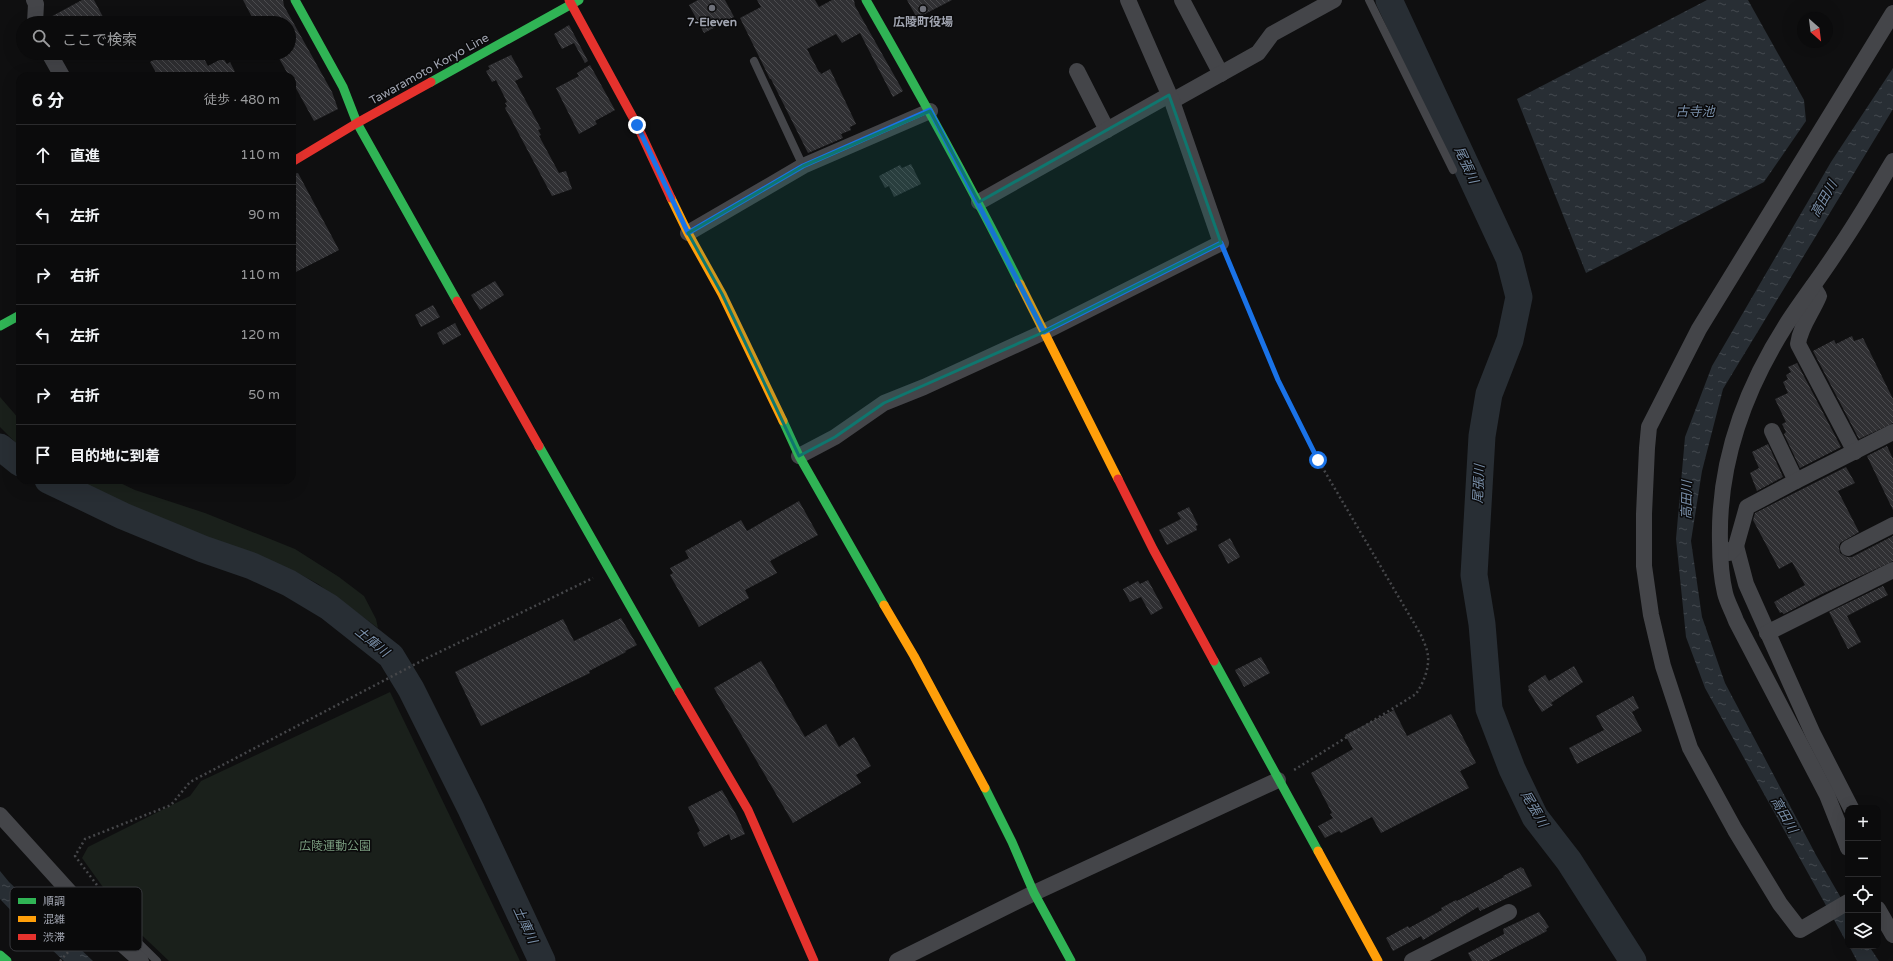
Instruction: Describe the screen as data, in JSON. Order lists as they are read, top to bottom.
{
  "streets": {
    "street": ["Tawaramoto Koryo Line"]
  },
  "water": [
    "古寺池",
    "尾張川",
    "高田川",
    "土庫川"
  ],
  "parks": ["広陵運動公園"],
  "places": ["7-Eleven", "広陵町役場"],
  "legend": ["順調", "混雑", "渋滞"],
  "north": "bottom right",
  "page": {
    "search": "ここで検索",
    "heading": ["6 分", "徒歩 · 480 m"],
    "list": [
      ["直進", "110 m"],
      ["左折", "90 m"],
      ["右折", "110 m"],
      ["左折", "120 m"],
      ["右折", "50 m"],
      "目的地に到着"
    ],
    "map_buttons": ["+", "−"]
  }
}
